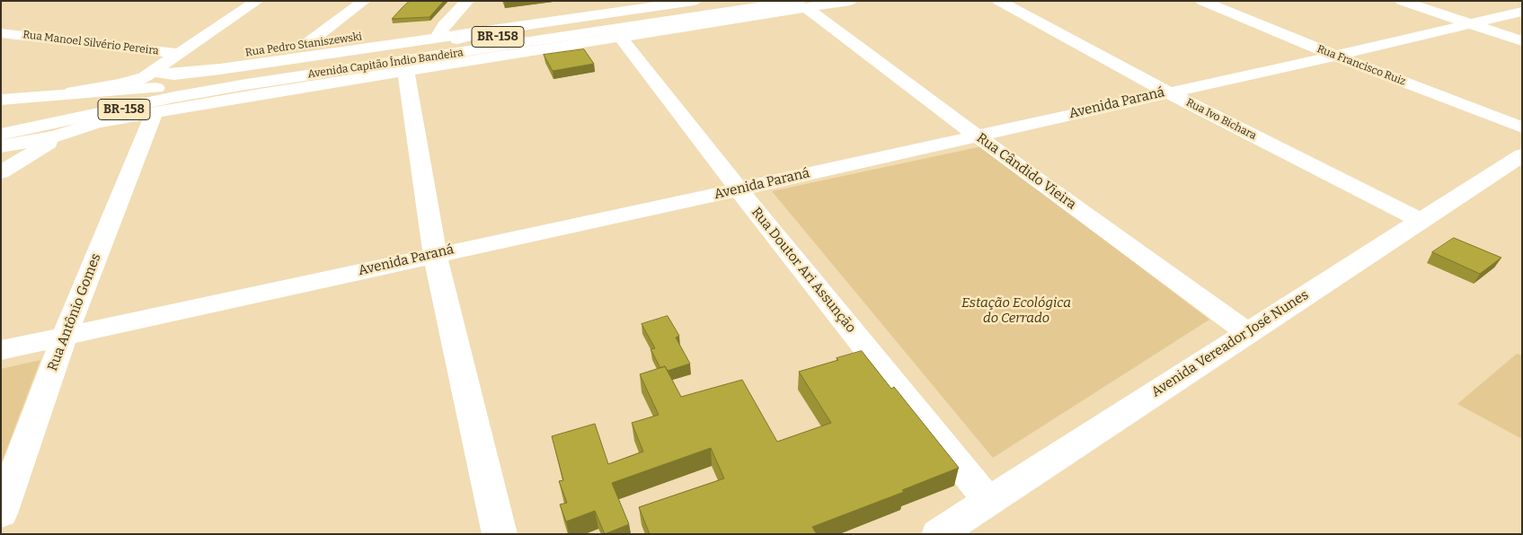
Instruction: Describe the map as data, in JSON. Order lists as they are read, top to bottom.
{
  "streets": {
    "street": [
      "BR-158",
      "Rua Manoel Silvério Pereira",
      "Rua Pedro Staniszewski",
      "Avenida Capitão Índio Bandeira",
      "Rua Francisco Ruiz",
      "Avenida Paraná",
      "Rua Ivo Bichara",
      "Rua Cândido Vieira",
      "Rua Doutor Ari Assunção",
      "Rua Antônio Gomes",
      "Avenida Vereador José Nunes"
    ]
  },
  "crossings": [
    ["BR-158", "Avenida Capitão Índio Bandeira"],
    ["Avenida Capitão Índio Bandeira", "Rua Cândido Vieira"],
    ["Rua Francisco Ruiz", "Avenida Paraná"],
    ["Avenida Paraná", "Rua Ivo Bichara"],
    ["Avenida Paraná", "Rua Cândido Vieira"],
    ["Avenida Paraná", "Rua Doutor Ari Assunção"],
    ["Avenida Paraná", "Rua Antônio Gomes"],
    ["Rua Ivo Bichara", "Avenida Vereador José Nunes"],
    ["Rua Cândido Vieira", "Avenida Vereador José Nunes"],
    ["Rua Doutor Ari Assunção", "Avenida Vereador José Nunes"]
  ],
  "parks": ["Estação Ecológica do Cerrado"]
}
